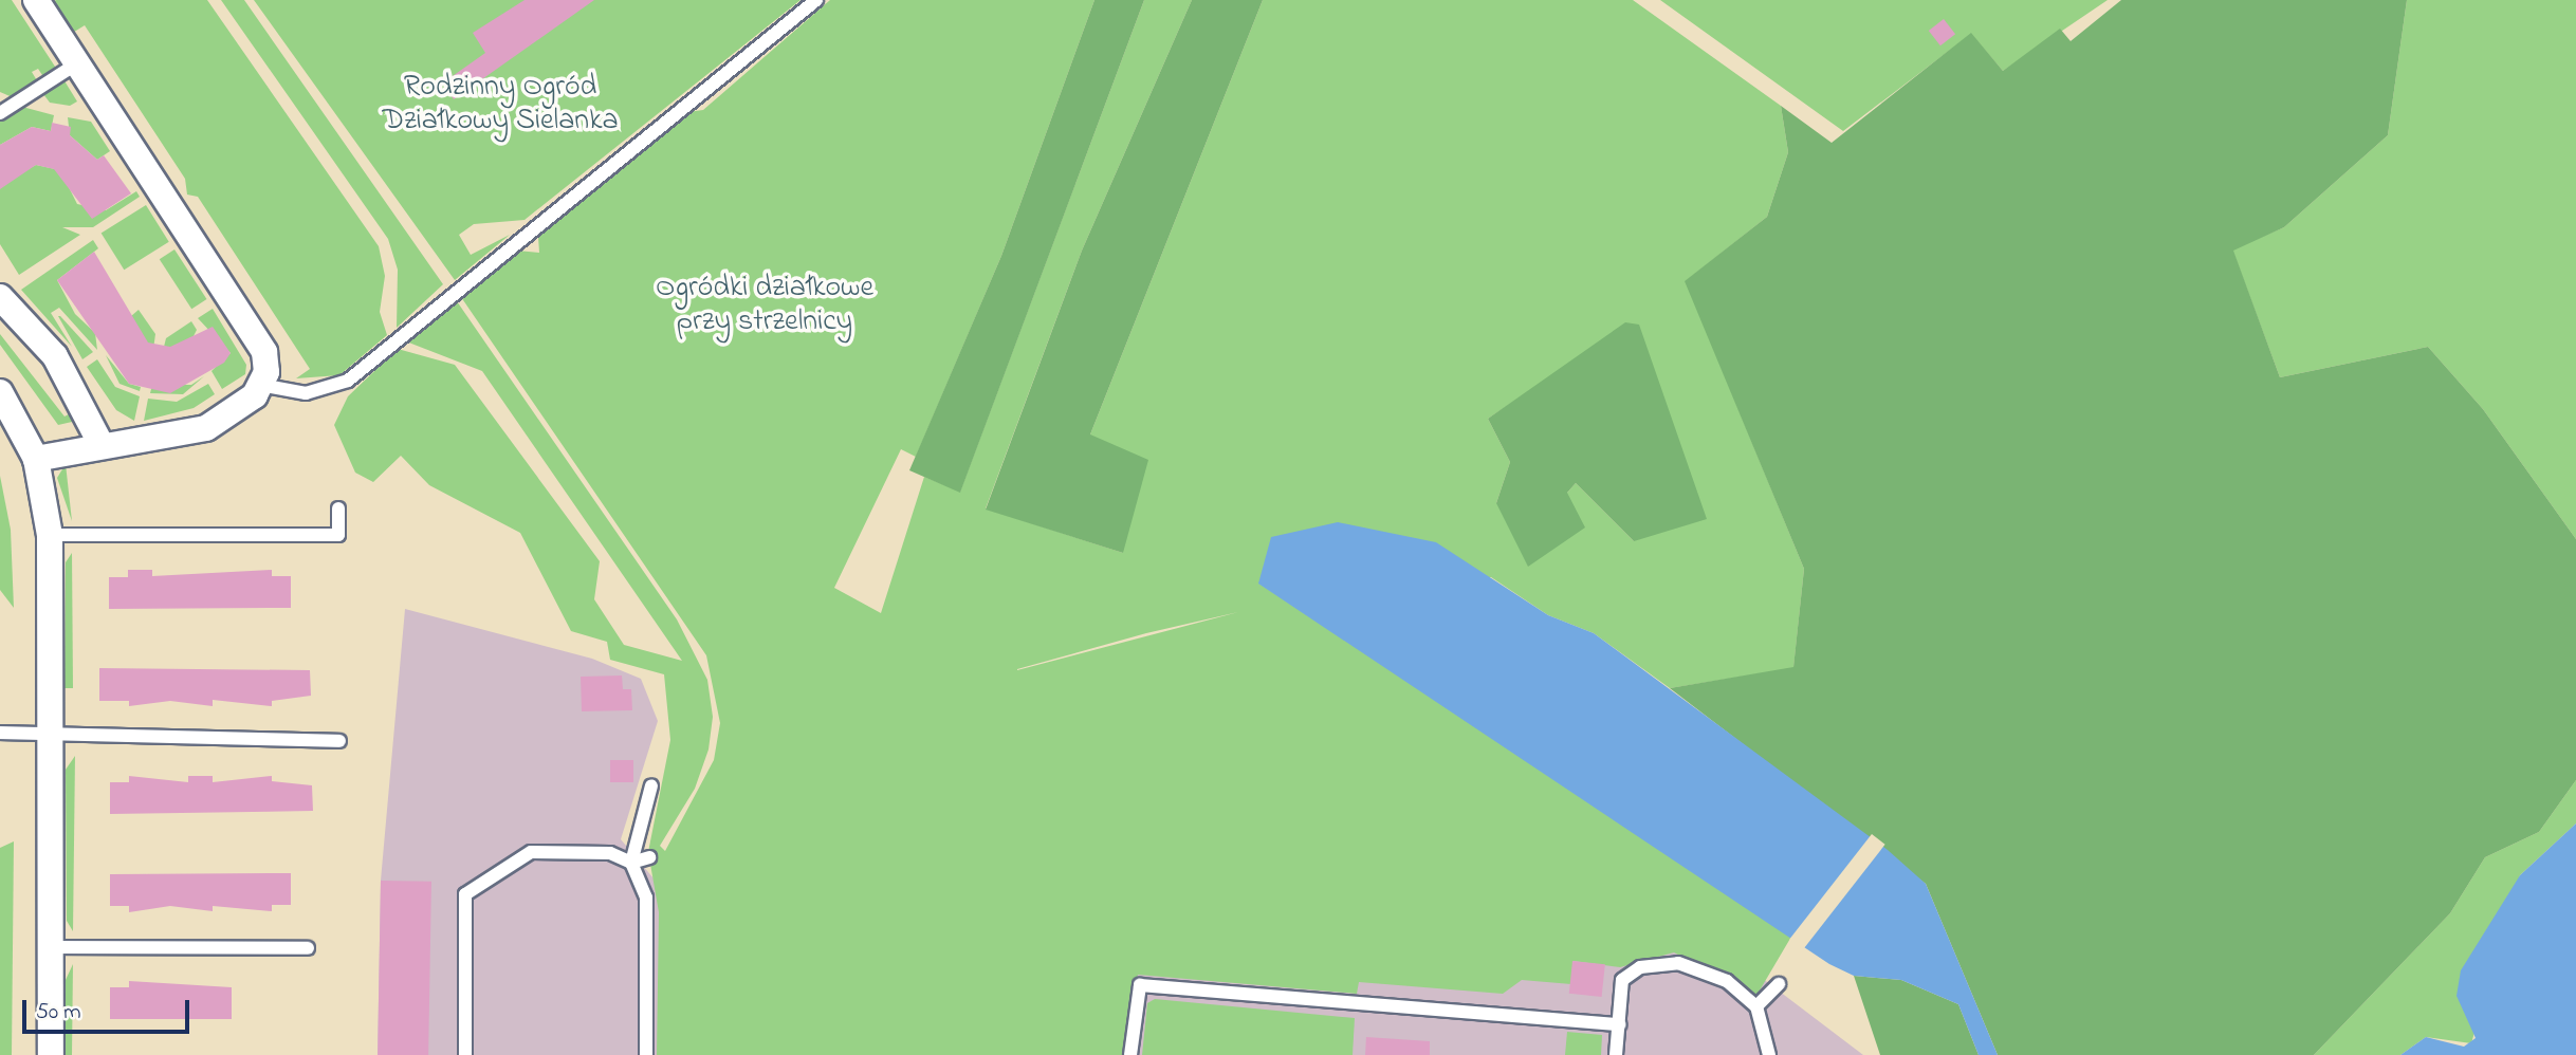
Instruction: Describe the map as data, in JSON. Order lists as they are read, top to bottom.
{
  "parks": ["Rodzinny Ogród Działkowy Sielanka", "Ogródki działkowe przy strzelnicy"],
  "scale_bar": "50 m"
}
